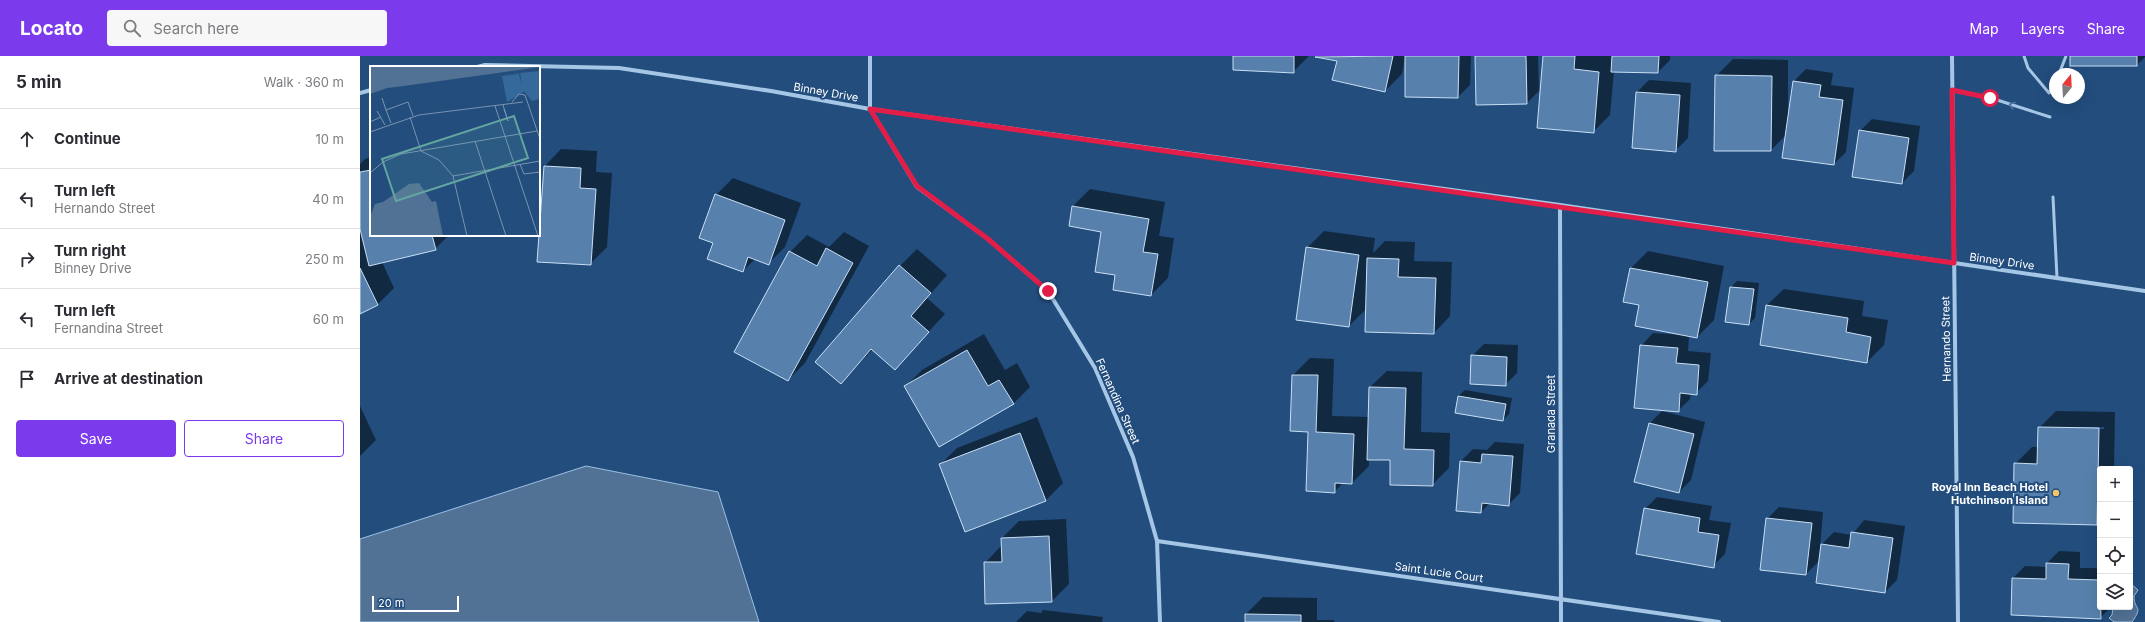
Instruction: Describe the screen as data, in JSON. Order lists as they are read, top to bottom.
{
  "streets": {
    "street": [
      "Binney Drive",
      "Hernando Street",
      "Fernandina Street",
      "Granada Street",
      "Saint Lucie Court"
    ]
  },
  "crossings": [
    ["Binney Drive", "Hernando Street"],
    ["Binney Drive", "Fernandina Street"],
    ["Binney Drive", "Granada Street"],
    ["Fernandina Street", "Saint Lucie Court"],
    ["Granada Street", "Saint Lucie Court"]
  ],
  "places": ["Royal Inn Beach Hotel Hutchinson Island"],
  "scale_bar": "20 m",
  "north": "top",
  "page": {
    "header": "Locato",
    "search": "Search here",
    "nav": ["Map", "Layers", "Share"],
    "heading": ["5 min", "Walk · 360 m"],
    "list": [
      ["Continue", "10 m"],
      ["Turn left", "Hernando Street", "40 m"],
      ["Turn right", "Binney Drive", "250 m"],
      ["Turn left", "Fernandina Street", "60 m"],
      "Arrive at destination"
    ],
    "buttons": ["Save", "Share"],
    "map_buttons": ["+", "−"],
    "scale": "20 m"
  }
}
